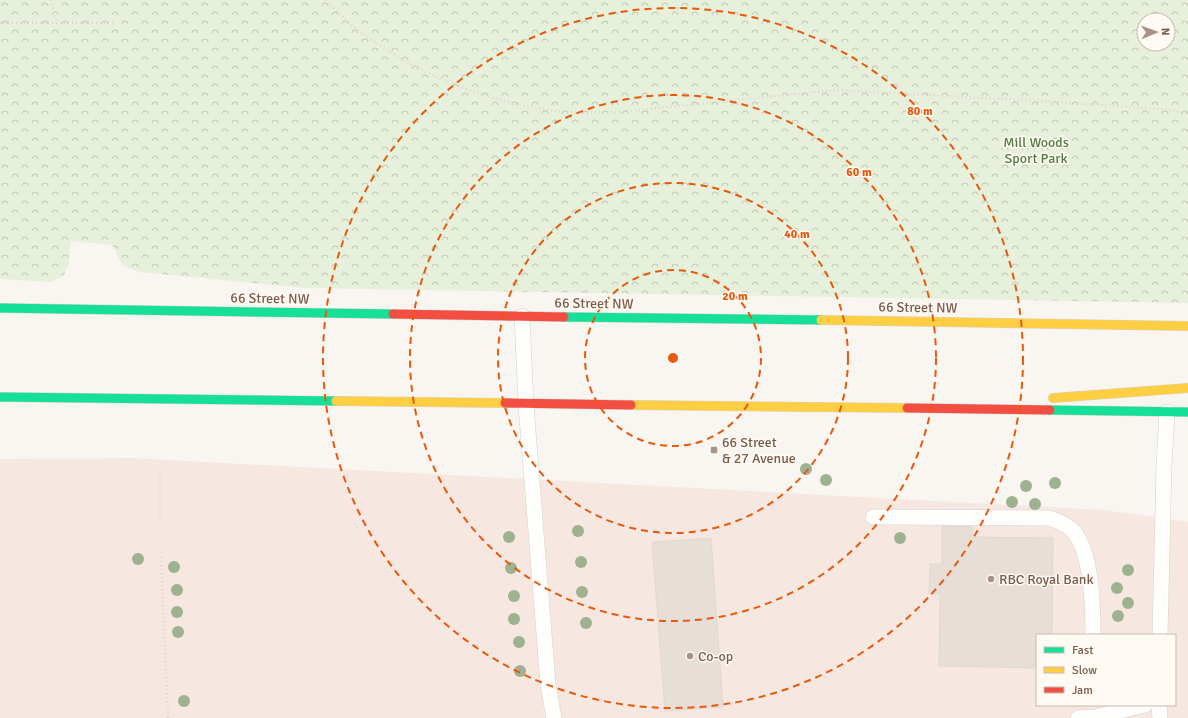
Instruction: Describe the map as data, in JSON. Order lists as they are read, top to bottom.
{
  "streets": {
    "main road": ["66 Street NW"]
  },
  "parks": ["Mill Woods Sport Park"],
  "places": {
    "transit": ["66 Street & 27 Avenue"],
    "other": ["RBC Royal Bank", "Co-op"]
  },
  "legend": ["Fast", "Slow", "Jam"],
  "north": "right",
  "rings": [
    "80 m",
    "60 m",
    "40 m",
    "20 m"
  ]
}
